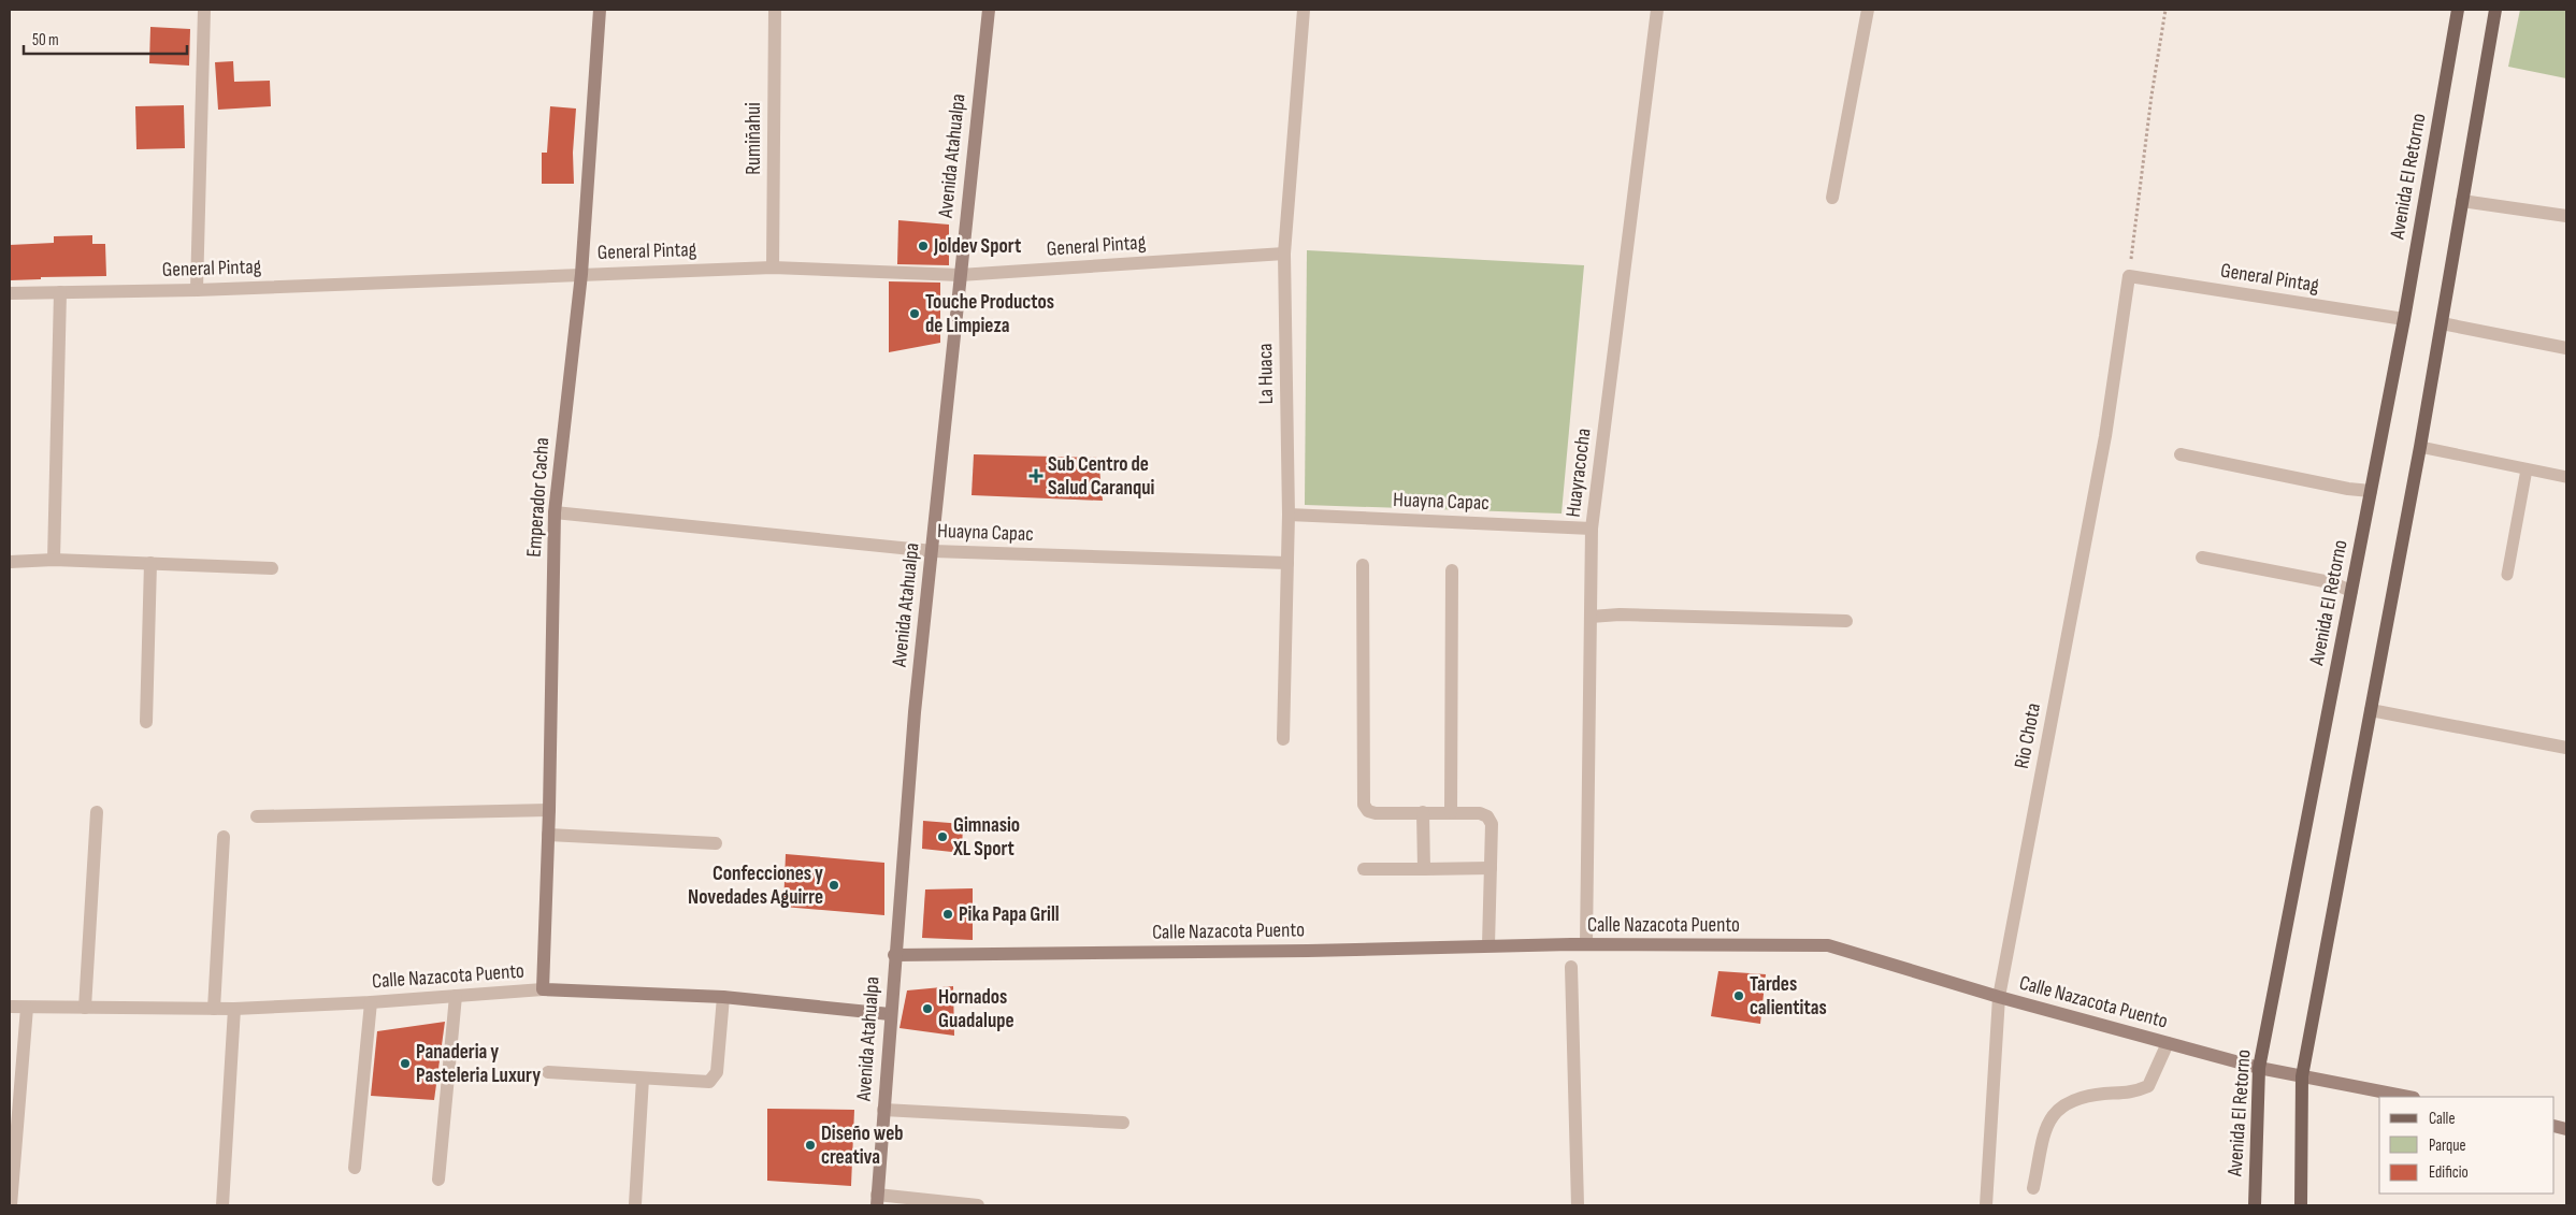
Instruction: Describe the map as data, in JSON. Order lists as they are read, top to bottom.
{
  "streets": {
    "main road": ["Avenida El Retorno"],
    "street": [
      "Rumiñahui",
      "Avenida Atahualpa",
      "General Pintag",
      "La Huaca",
      "Huayracocha",
      "Emperador Cacha",
      "Huayna Capac",
      "Rio Chota",
      "Calle Nazacota Puento"
    ]
  },
  "crossings": [
    ["Rumiñahui", "General Pintag"],
    ["Avenida Atahualpa", "General Pintag"],
    ["Avenida Atahualpa", "Huayna Capac"],
    ["Avenida Atahualpa", "Calle Nazacota Puento"],
    ["Avenida El Retorno", "General Pintag"],
    ["Avenida El Retorno", "Calle Nazacota Puento"],
    ["General Pintag", "La Huaca"],
    ["General Pintag", "Emperador Cacha"],
    ["General Pintag", "Rio Chota"],
    ["La Huaca", "Huayna Capac"],
    ["Huayracocha", "Huayna Capac"],
    ["Huayracocha", "Calle Nazacota Puento"],
    ["Emperador Cacha", "Huayna Capac"],
    ["Emperador Cacha", "Calle Nazacota Puento"],
    ["Rio Chota", "Calle Nazacota Puento"]
  ],
  "places": {
    "other": [
      "Joldev Sport",
      "Touche Productos de Limpieza",
      "Gimnasio XL Sport",
      "Confecciones y Novedades Aguirre",
      "Pika Papa Grill",
      "Tardes calientitas",
      "Hornados Guadalupe",
      "Panaderia y Pasteleria Luxury",
      "Diseño web creativa"
    ],
    "health": ["Sub Centro de Salud Caranqui"]
  },
  "legend": ["Calle", "Parque", "Edificio"],
  "scale_bar": "50 m"
}
